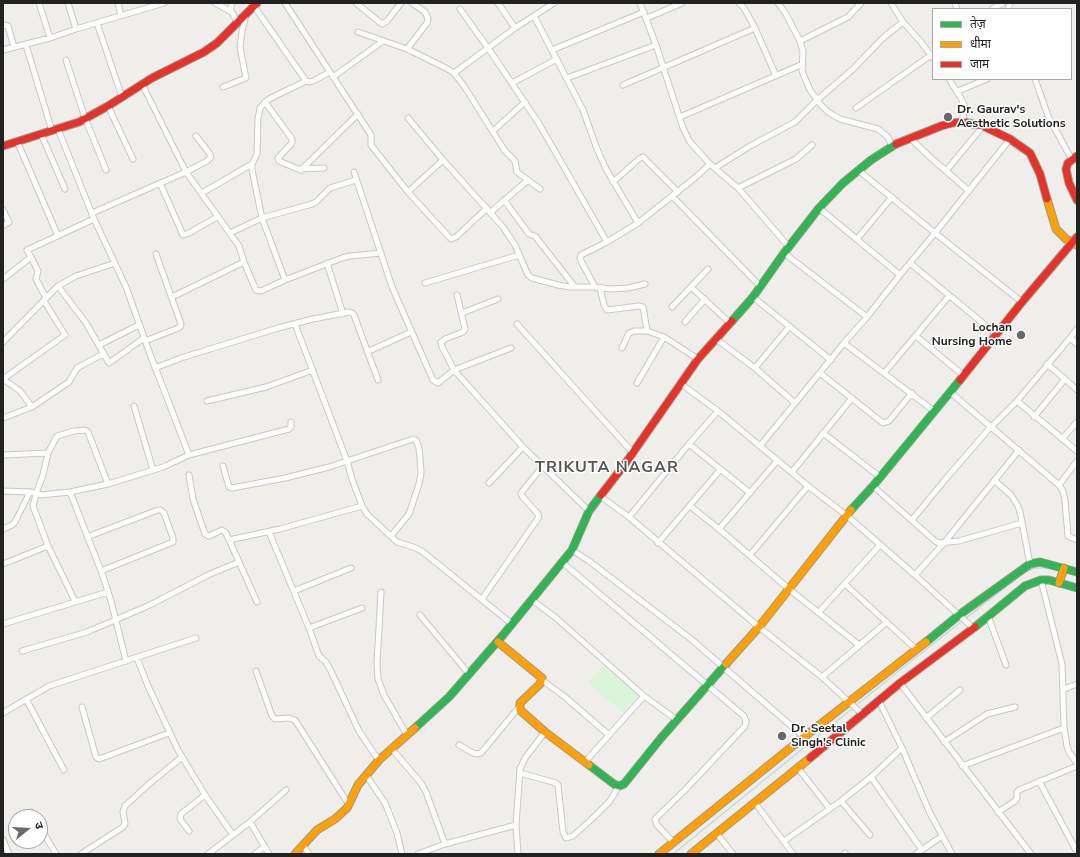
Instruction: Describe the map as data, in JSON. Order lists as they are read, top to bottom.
{
  "districts": ["TRIKUTA NAGAR"],
  "places": ["Dr. Gaurav's Aesthetic Solutions", "Lochan Nursing Home", "Dr. Seetal Singh's Clinic"],
  "legend": ["तेज़", "धीमा", "जाम"],
  "north": "right"
}
